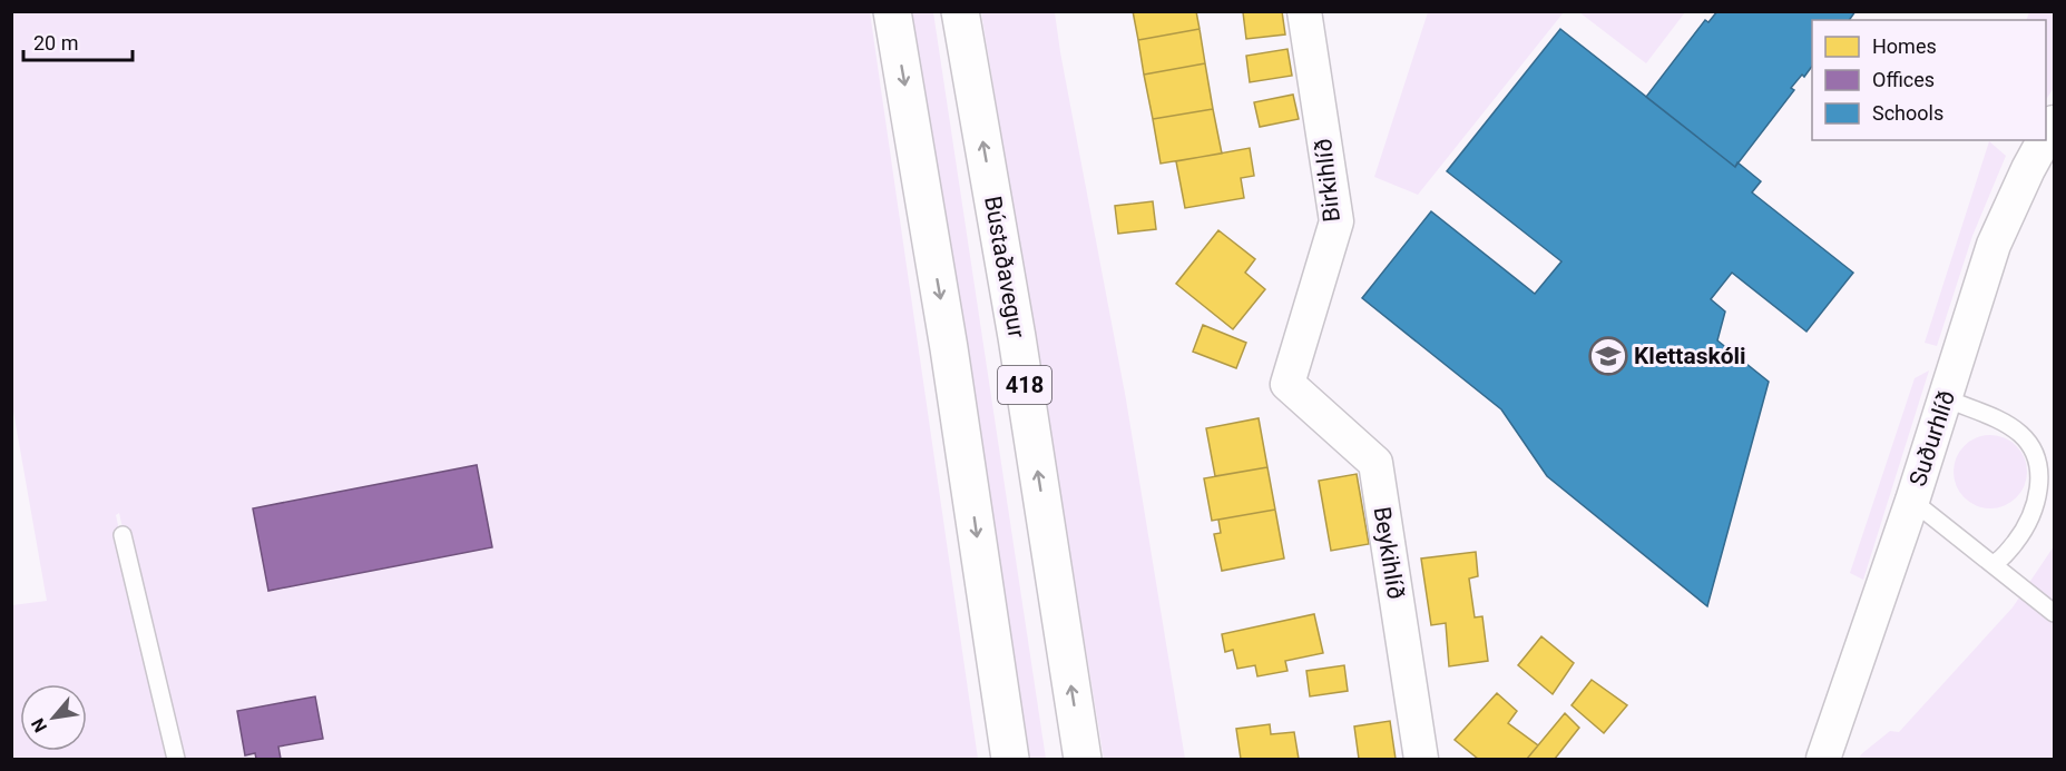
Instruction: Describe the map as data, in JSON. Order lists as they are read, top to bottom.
{
  "streets": {
    "main road": ["Bústaðavegur", "418"],
    "street": ["Birkihlíð", "Suðurhlíð", "Beykihlíð"]
  },
  "crossings": [
    ["Birkihlíð", "Beykihlíð"]
  ],
  "places": {
    "school or university": ["Klettaskóli"]
  },
  "legend": ["Homes", "Offices", "Schools"],
  "scale_bar": "20 m",
  "north": "bottom left"
}
